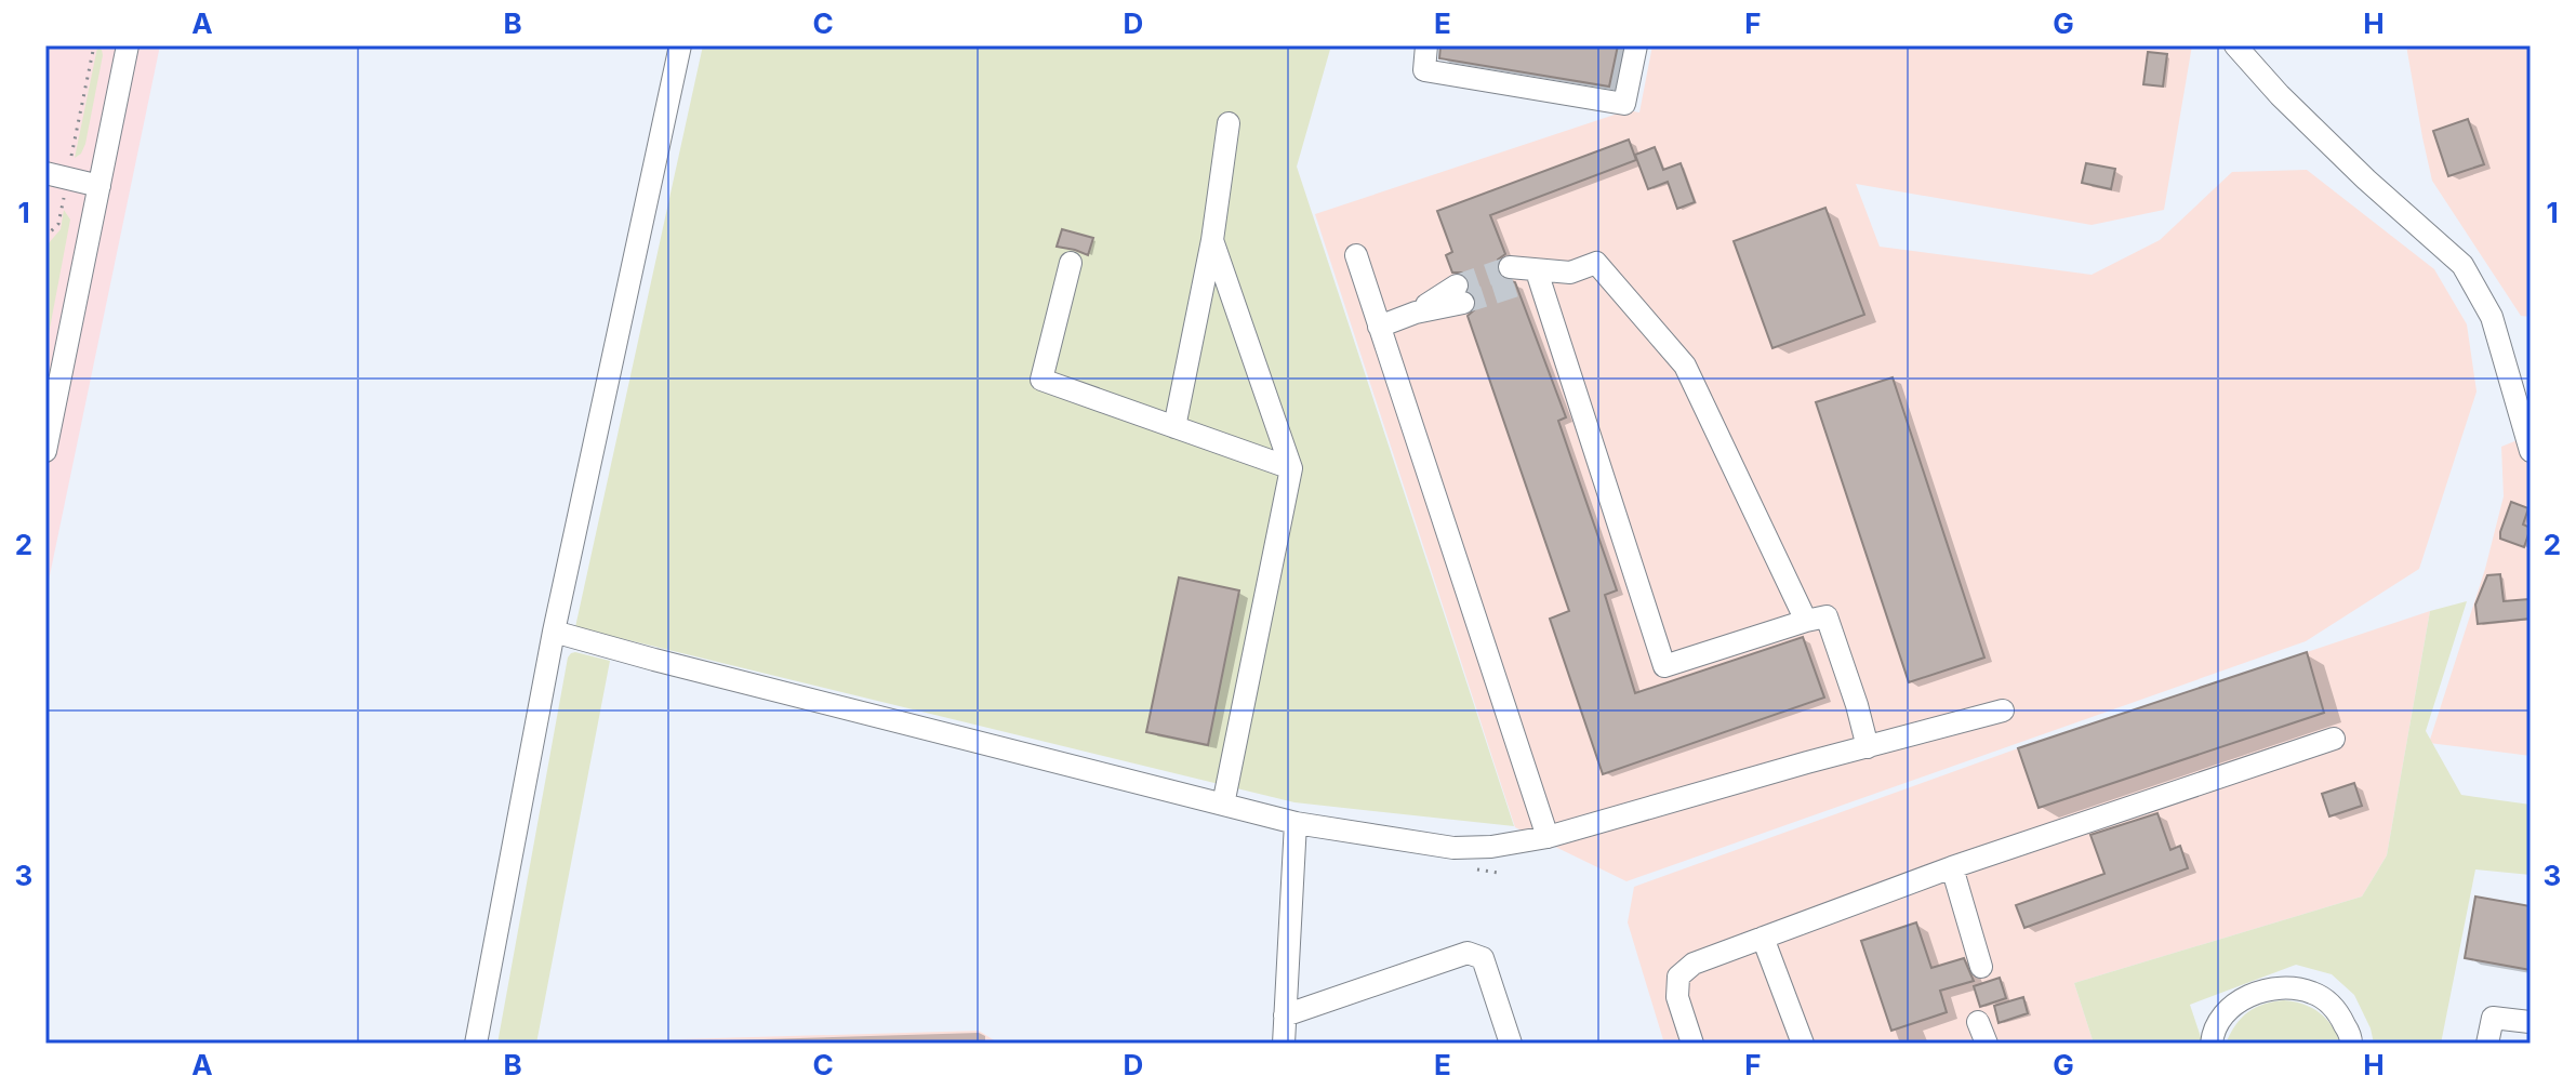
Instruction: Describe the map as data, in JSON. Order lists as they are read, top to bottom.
{
  "grid": {
    "columns": [
      "A",
      "B",
      "C",
      "D",
      "E",
      "F",
      "G",
      "H"
    ],
    "rows": ["1", "2", "3"]
  }
}
